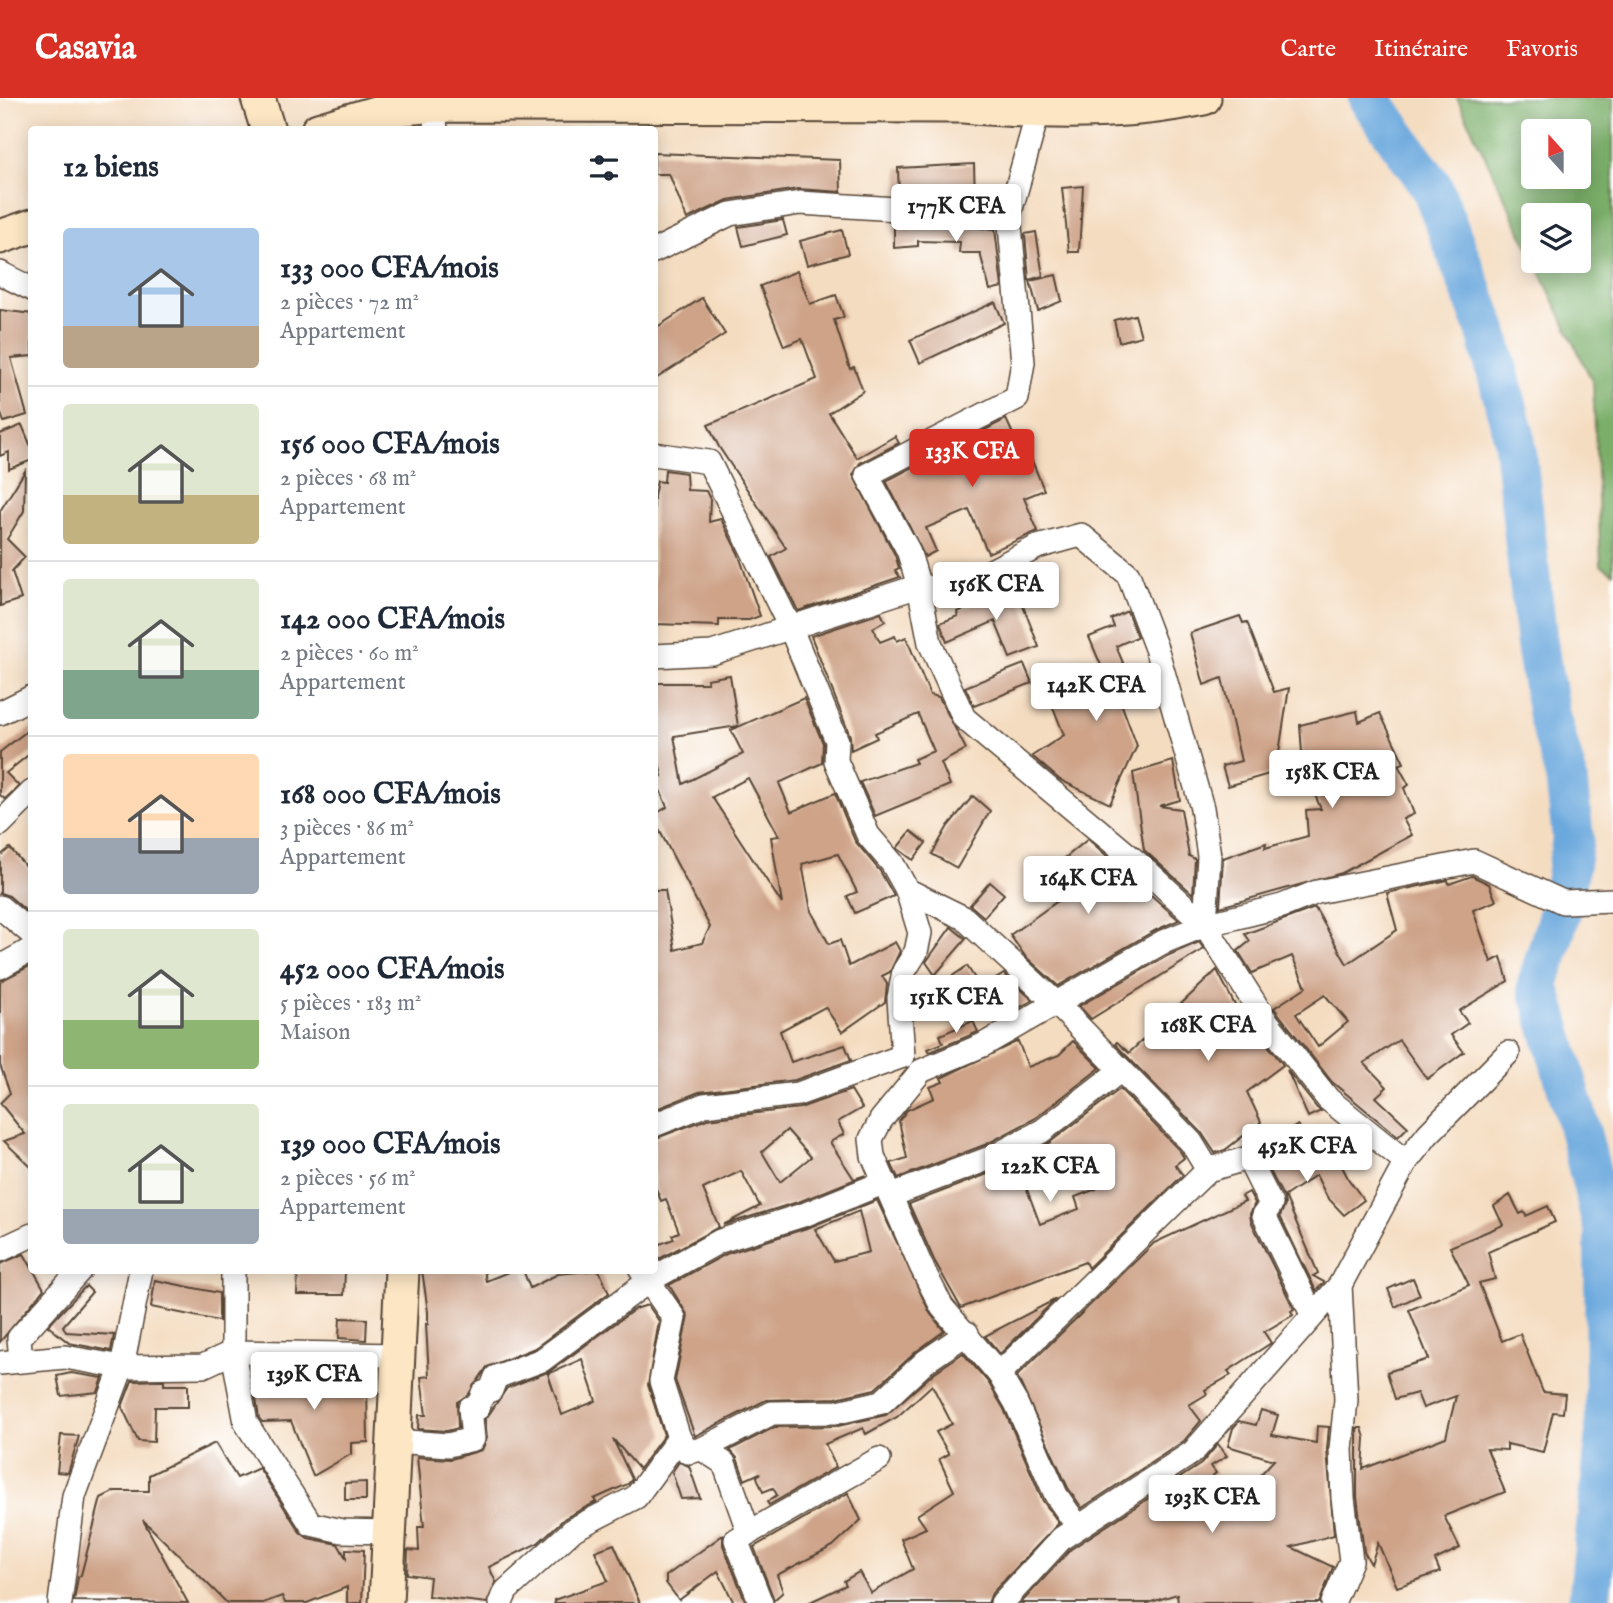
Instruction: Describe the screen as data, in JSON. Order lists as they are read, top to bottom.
{
  "north": "top",
  "page": {
    "header": "Casavia",
    "nav": ["Carte", "Itinéraire", "Favoris"],
    "heading": "12 biens",
    "price": [
      "177K CFA",
      "133K CFA",
      "156K CFA",
      "142K CFA",
      "158K CFA",
      "164K CFA",
      "151K CFA",
      "168K CFA",
      "452K CFA",
      "122K CFA",
      "139K CFA",
      "193K CFA"
    ],
    "list": [
      {
        "name": "133 000 CFA/mois",
        "note": "2 pièces · 72 m² · Appartement"
      },
      {
        "name": "156 000 CFA/mois",
        "note": "2 pièces · 68 m² · Appartement"
      },
      {
        "name": "142 000 CFA/mois",
        "note": "2 pièces · 60 m² · Appartement"
      },
      {
        "name": "168 000 CFA/mois",
        "note": "3 pièces · 86 m² · Appartement"
      },
      {
        "name": "452 000 CFA/mois",
        "note": "5 pièces · 183 m² · Maison"
      },
      {
        "name": "139 000 CFA/mois",
        "note": "2 pièces · 56 m² · Appartement"
      }
    ]
  }
}
